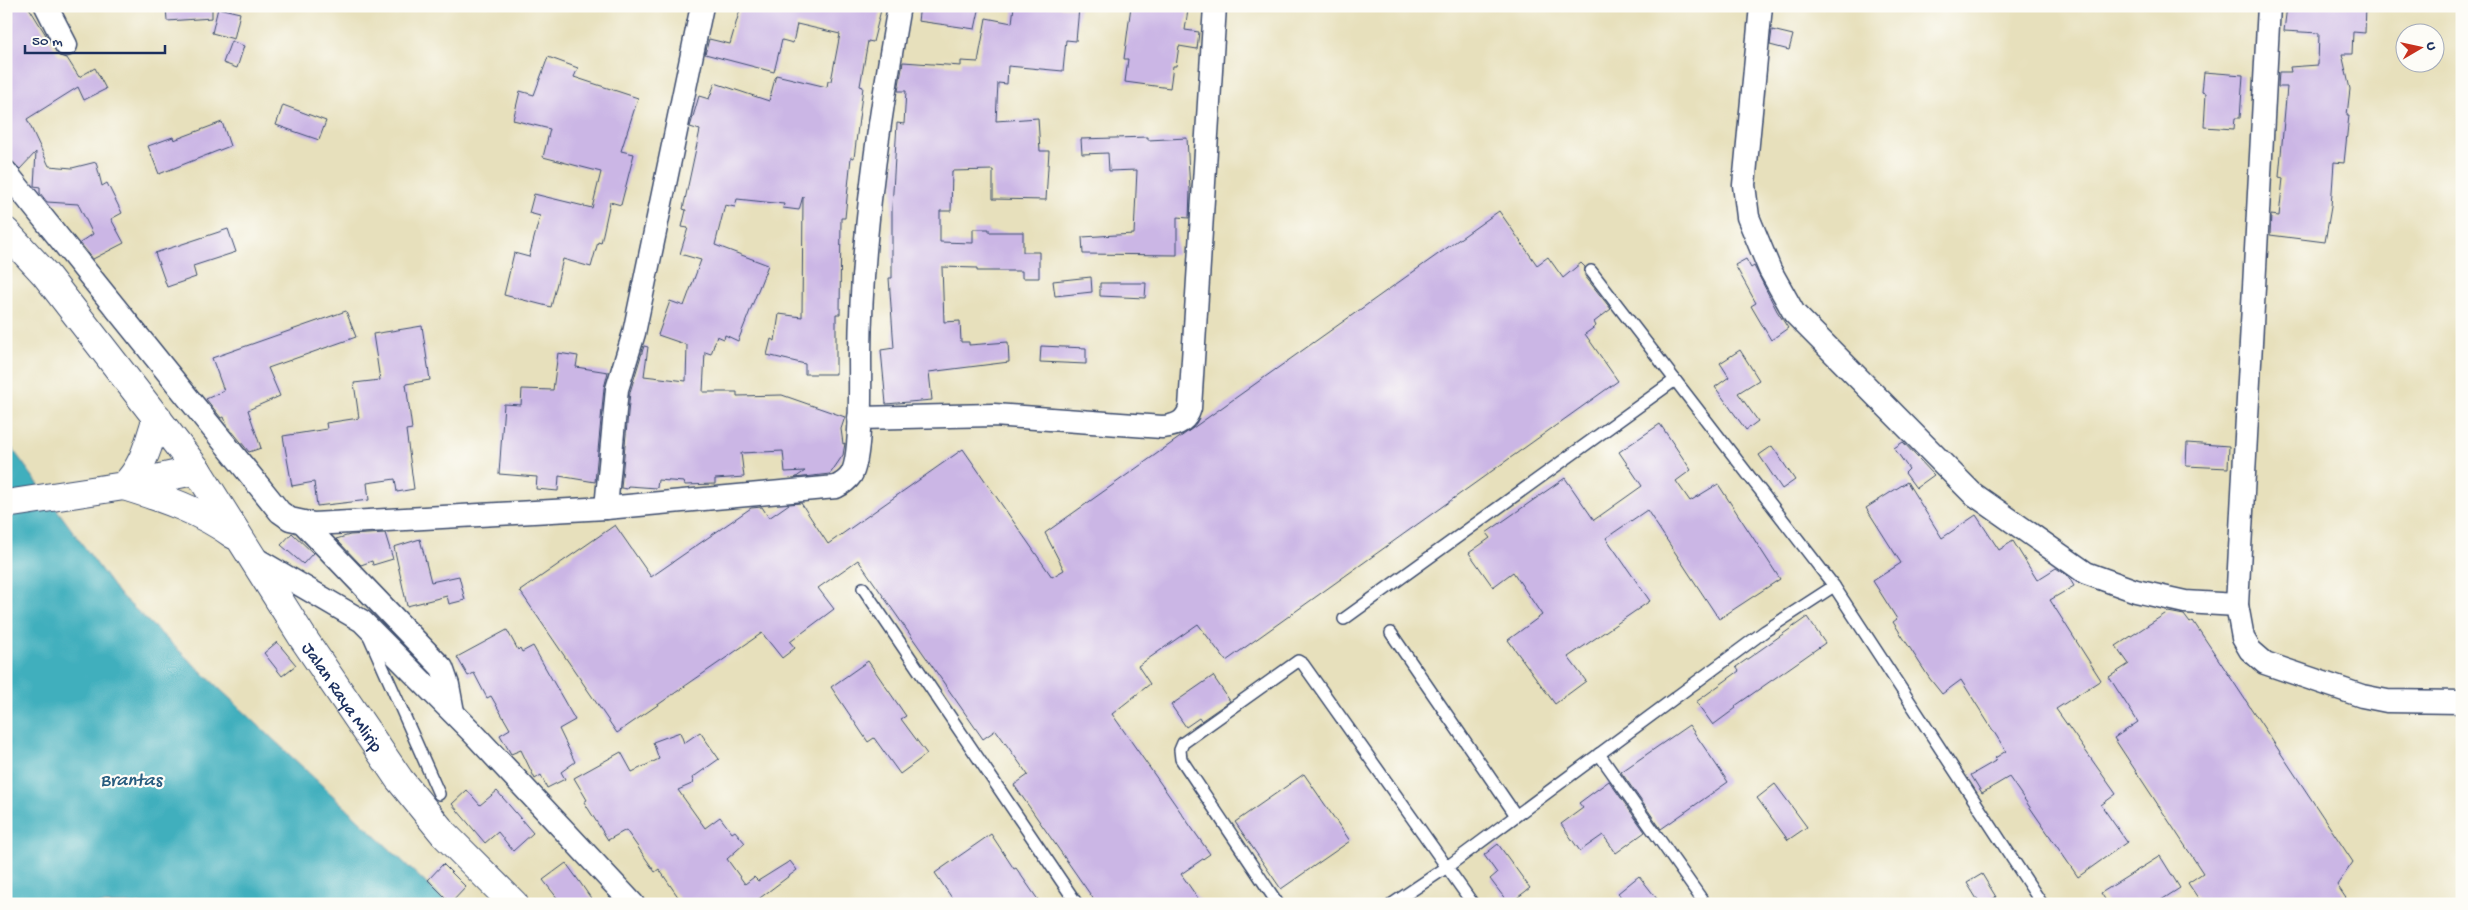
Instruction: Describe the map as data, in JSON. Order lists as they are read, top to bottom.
{
  "streets": {
    "main road": ["Jalan Raya Mlirip"]
  },
  "water": ["Brantas"],
  "scale_bar": "50 m",
  "north": "right"
}
